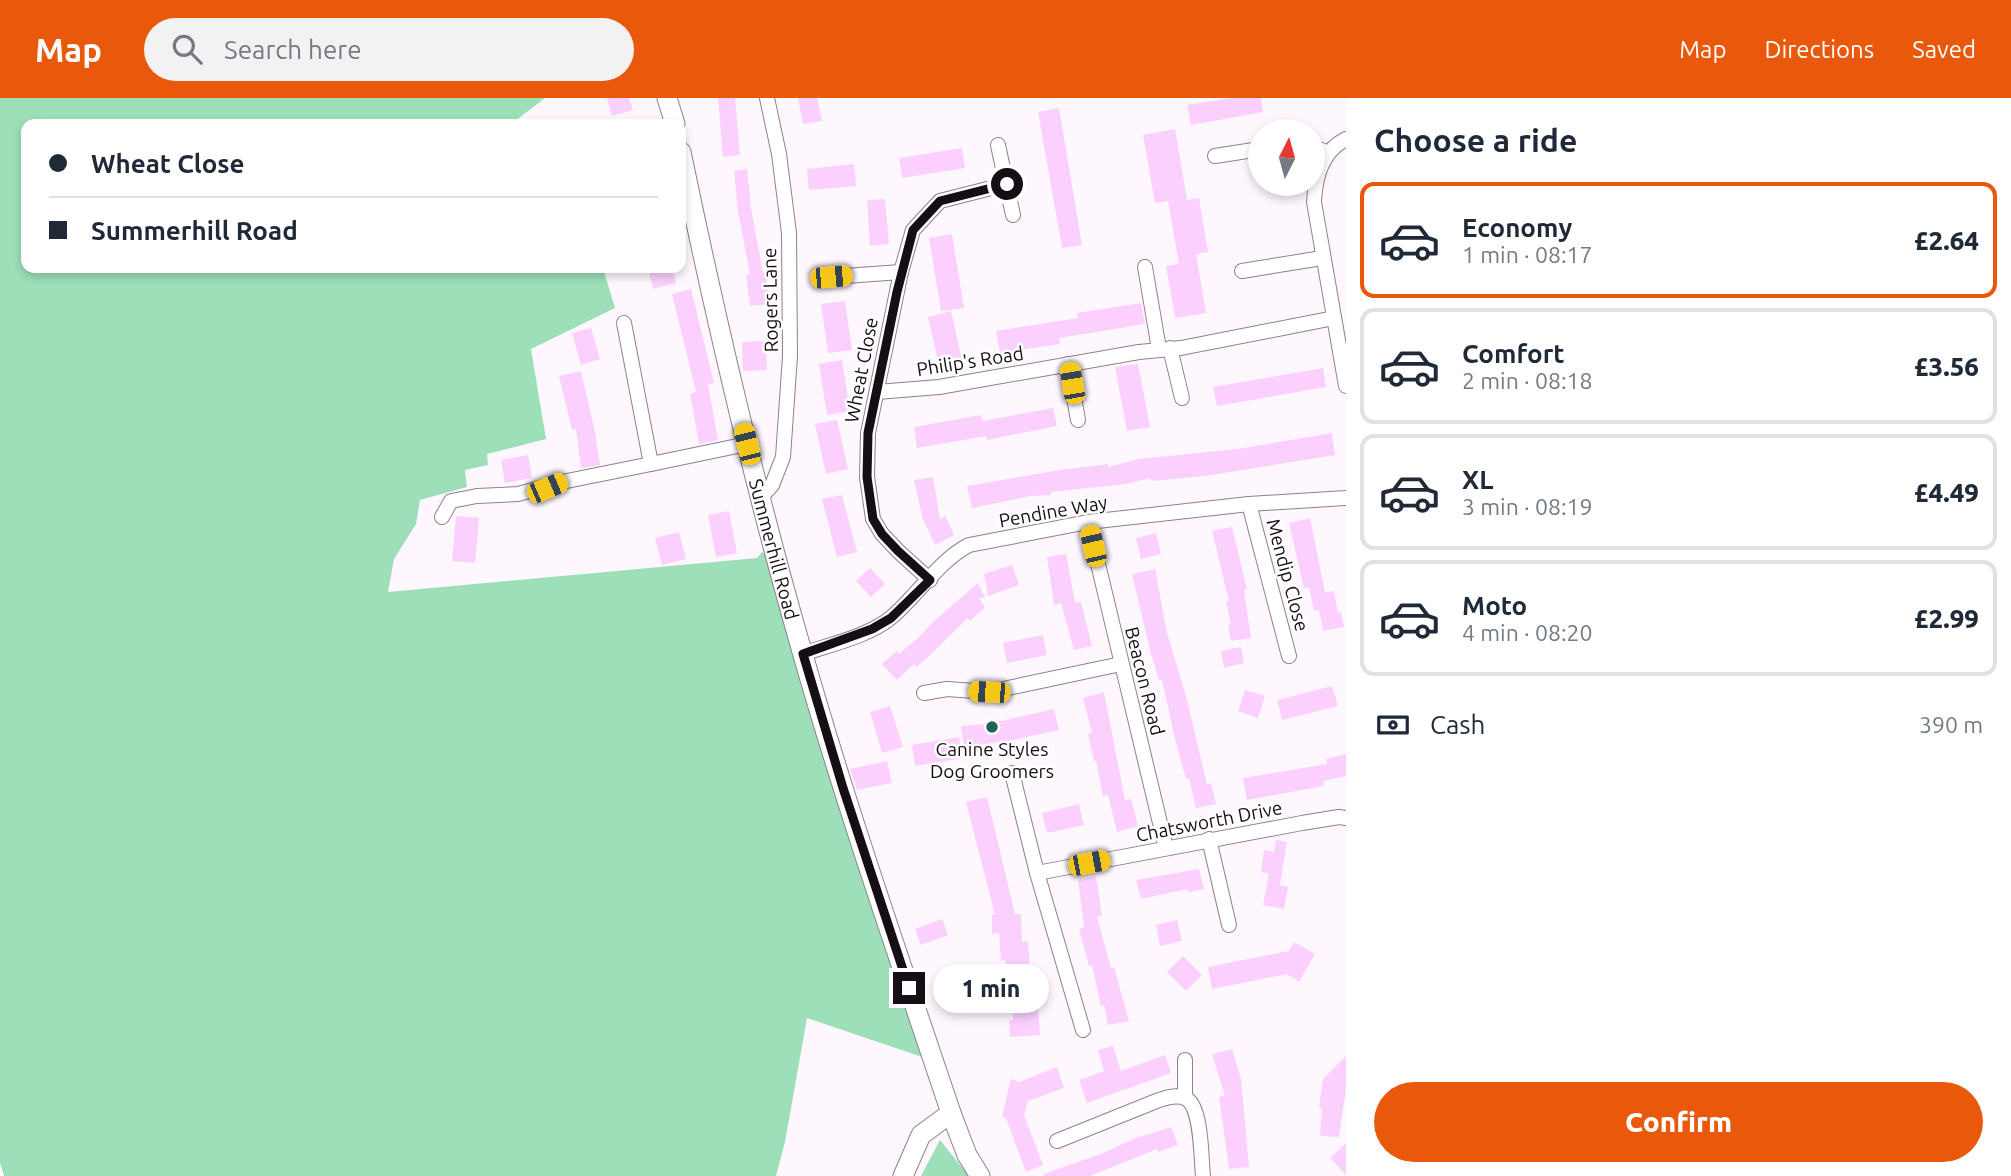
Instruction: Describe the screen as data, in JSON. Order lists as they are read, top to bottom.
{
  "streets": {
    "street": [
      "Rogers Lane",
      "Philip's Road",
      "Wheat Close",
      "Pendine Way",
      "Summerhill Road",
      "Mendip Close",
      "Beacon Road",
      "Chatsworth Drive"
    ]
  },
  "crossings": [
    ["Rogers Lane", "Summerhill Road"],
    ["Philip's Road", "Wheat Close"],
    ["Wheat Close", "Pendine Way"],
    ["Pendine Way", "Summerhill Road"],
    ["Pendine Way", "Mendip Close"],
    ["Pendine Way", "Beacon Road"],
    ["Beacon Road", "Chatsworth Drive"]
  ],
  "places": ["Canine Styles Dog Groomers"],
  "north": "top",
  "page": {
    "header": "Map",
    "search": "Search here",
    "nav": ["Map", "Directions", "Saved"],
    "heading": "Choose a ride",
    "banner": ["Wheat Close", "Summerhill Road"],
    "list": [
      {
        "name": "Economy",
        "note": "1 min · 08:17",
        "value": "£2.64"
      },
      {
        "name": "Comfort",
        "note": "2 min · 08:18",
        "value": "£3.56"
      },
      {
        "name": "XL",
        "note": "3 min · 08:19",
        "value": "£4.49"
      },
      {
        "name": "Moto",
        "note": "4 min · 08:20",
        "value": "£2.99"
      }
    ],
    "pay": ["Cash", "390 m"],
    "bubble": "1 min",
    "buttons": "Confirm"
  }
}
